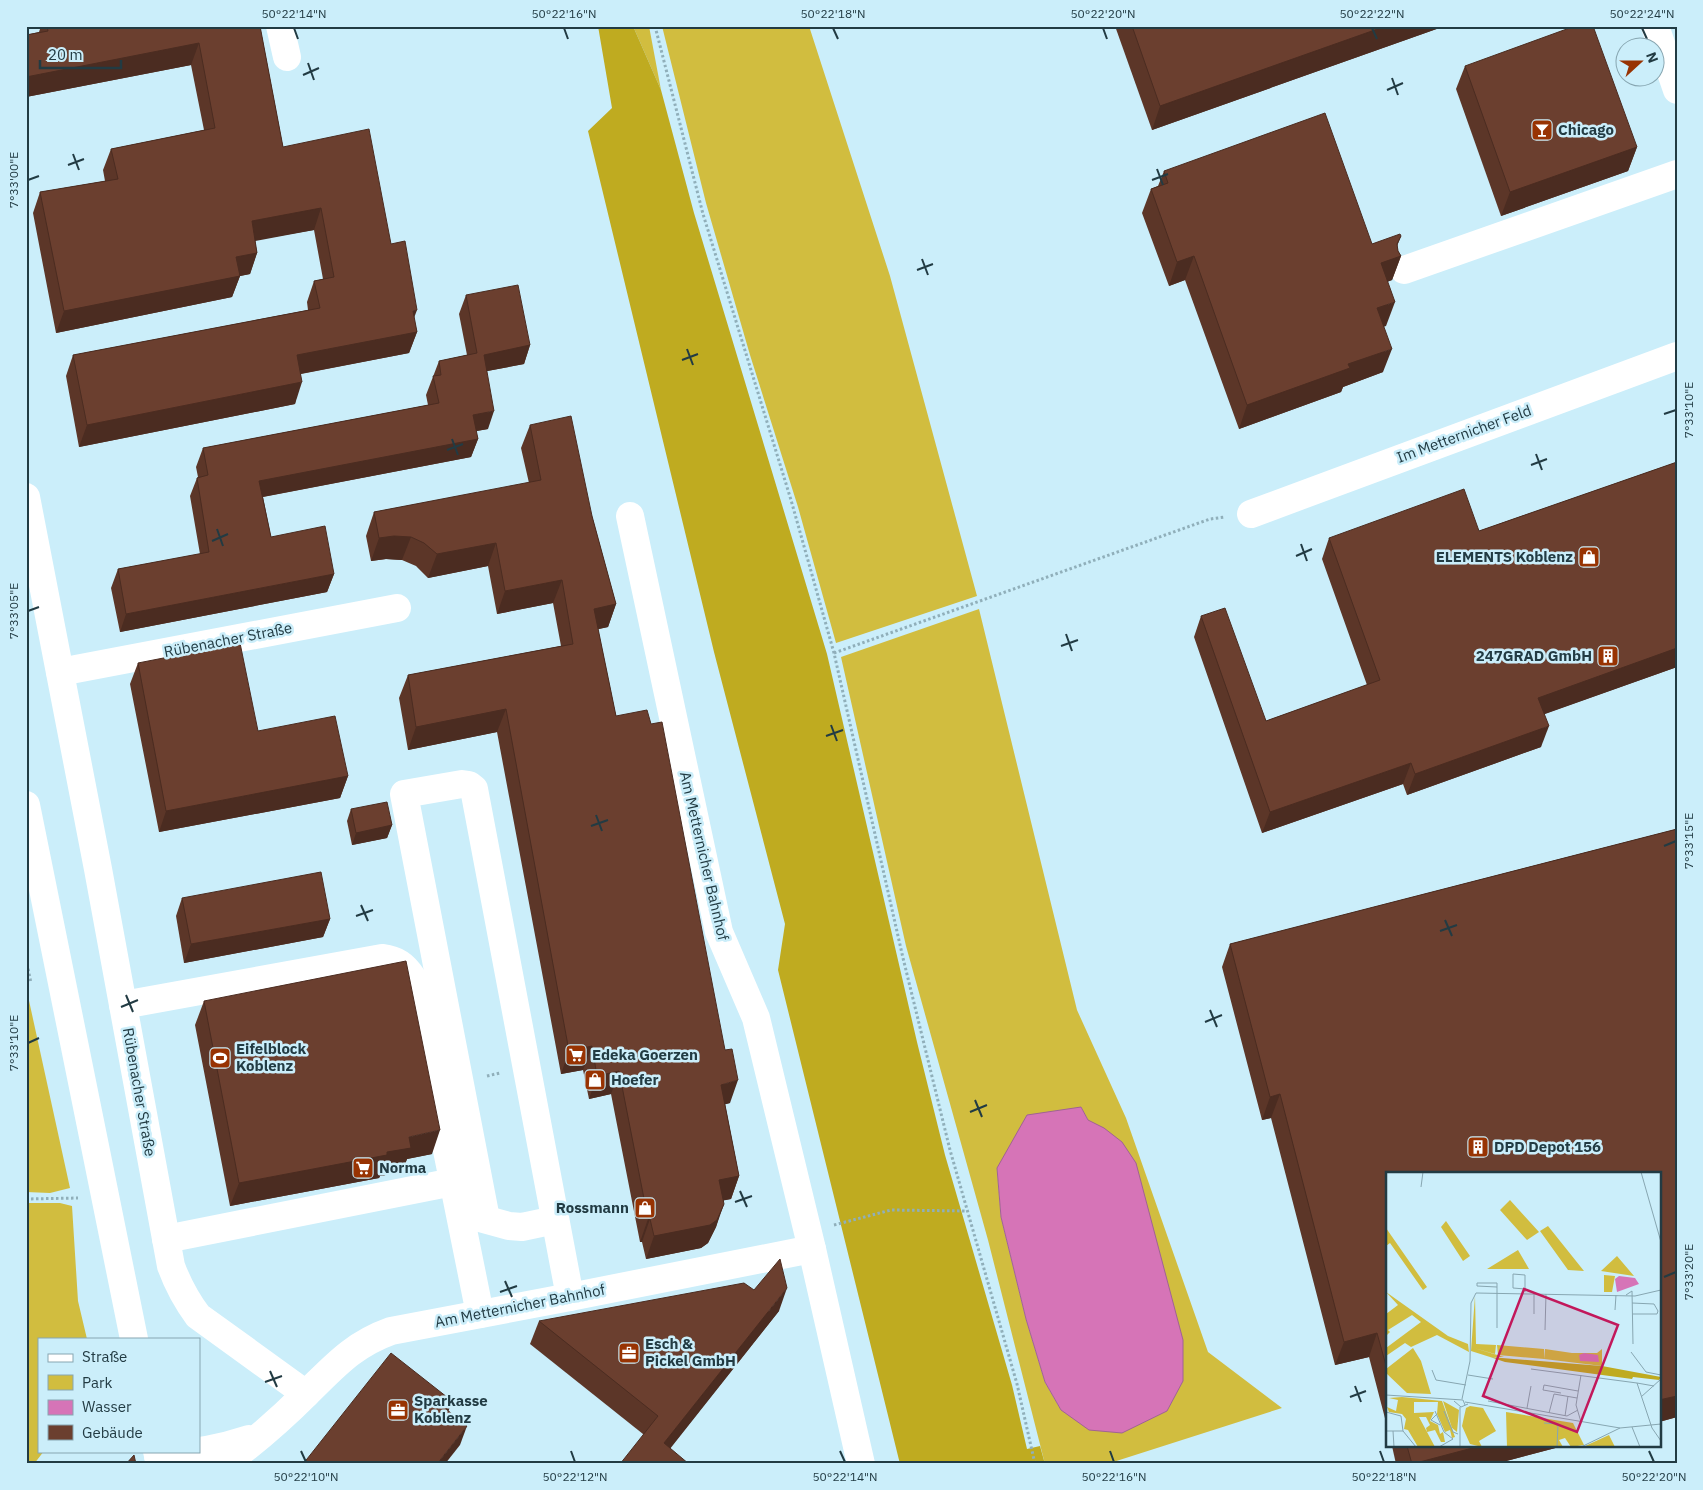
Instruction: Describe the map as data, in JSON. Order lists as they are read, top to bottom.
{
  "streets": {
    "street": ["Im Metternicher Feld", "Rübenacher Straße", "Am Metternicher Bahnhof"]
  },
  "crossings": [
    ["Rübenacher Straße", "Am Metternicher Bahnhof"]
  ],
  "places": {
    "bar": ["Chicago"],
    "shop": ["ELEMENTS Koblenz", "Hoefer", "Rossmann"],
    "building": ["247GRAD GmbH", "DPD Depot 156"],
    "supermarket": ["Edeka Goerzen", "Norma"],
    "sports": ["Eifelblock Koblenz"],
    "office": ["Esch & Pickel GmbH", "Sparkasse Koblenz"]
  },
  "legend": [
    "Straße",
    "Park",
    "Wasser",
    "Gebäude"
  ],
  "scale_bar": "20 m",
  "north": "right",
  "coordinates": [
    "50°22'14\"N",
    "50°22'16\"N",
    "50°22'18\"N",
    "50°22'20\"N",
    "50°22'22\"N",
    "50°22'24\"N",
    "7°33'00\"E",
    "7°33'10\"E",
    "7°33'05\"E",
    "7°33'15\"E",
    "7°33'20\"E",
    "50°22'10\"N",
    "50°22'12\"N"
  ]
}
